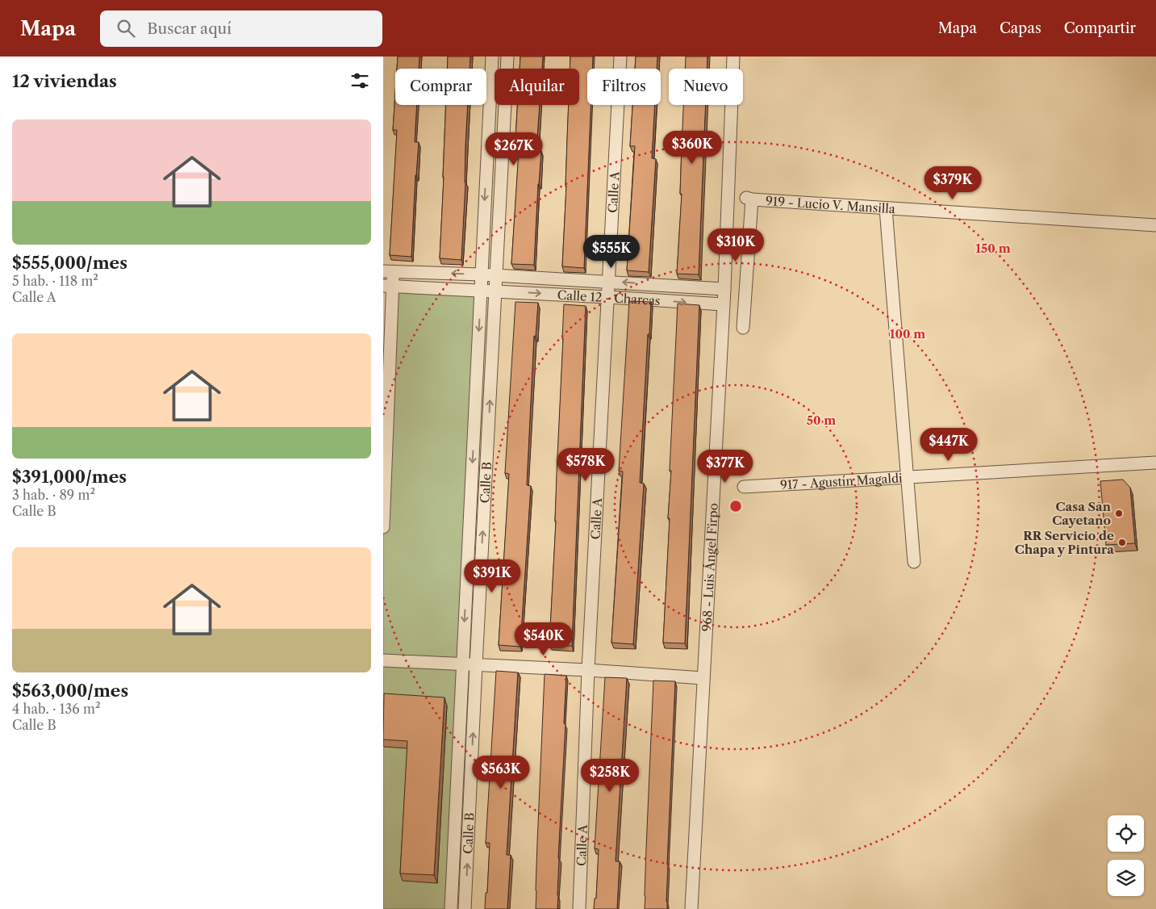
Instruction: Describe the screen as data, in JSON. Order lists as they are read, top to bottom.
{
  "streets": {
    "street": [
      "Calle A",
      "919 - Lucio V. Mansilla",
      "Calle 12 - Charcas",
      "917 - Agustín Magaldi",
      "Calle B",
      "968 - Luis Ángel Firpo"
    ]
  },
  "crossings": [
    ["Calle A", "Calle 12 - Charcas"],
    ["Calle 12 - Charcas", "Calle B"],
    ["Calle 12 - Charcas", "968 - Luis Ángel Firpo"]
  ],
  "places": ["Casa San Cayetano", "RR Servicio de Chapa y Pintura"],
  "page": {
    "header": "Mapa",
    "search": "Buscar aquí",
    "nav": ["Mapa", "Capas", "Compartir"],
    "heading": "12 viviendas",
    "chip": [
      "Comprar",
      "Alquilar",
      "Filtros",
      "Nuevo"
    ],
    "list": [
      {
        "name": "$555,000/mes",
        "note": "5 hab. · 118 m² · Calle A"
      },
      {
        "name": "$391,000/mes",
        "note": "3 hab. · 89 m² · Calle B"
      },
      {
        "name": "$563,000/mes",
        "note": "4 hab. · 136 m² · Calle B"
      }
    ],
    "price": [
      "$360K",
      "$267K",
      "$379K",
      "$310K",
      "$555K",
      "$447K",
      "$578K",
      "$377K",
      "$391K",
      "$540K",
      "$563K",
      "$258K"
    ]
  },
  "rings": ["150 m", "100 m", "50 m"]
}
